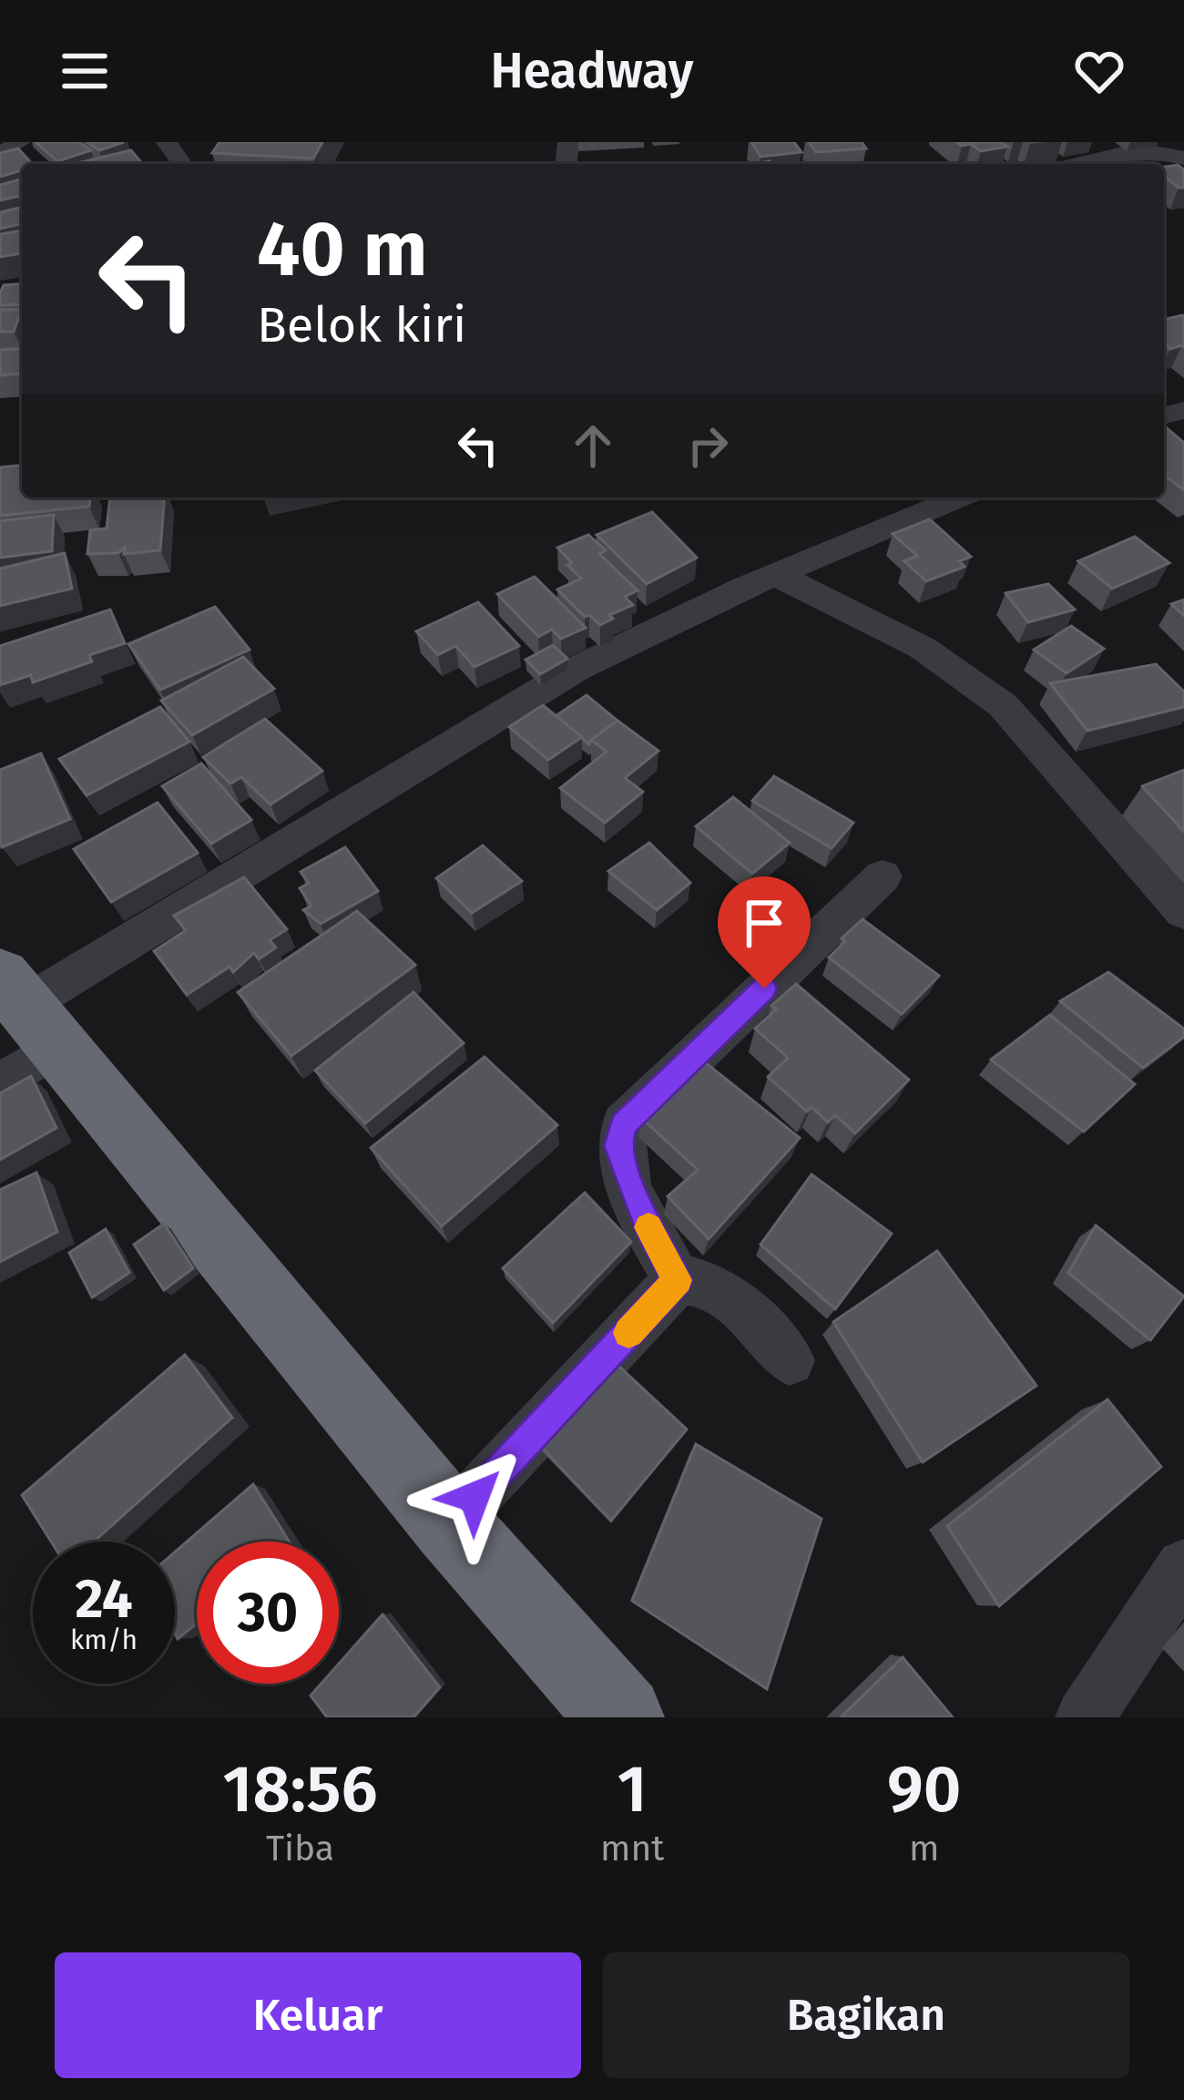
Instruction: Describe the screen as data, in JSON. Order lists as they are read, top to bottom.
{
  "page": {
    "header": "Headway",
    "turn": ["40 m", "Belok kiri"],
    "speed": "24 km/h",
    "limit": "30",
    "eta": [
      "18:56",
      "Tiba",
      "1",
      "mnt",
      "90",
      "m"
    ],
    "buttons": ["Keluar", "Bagikan"]
  }
}
